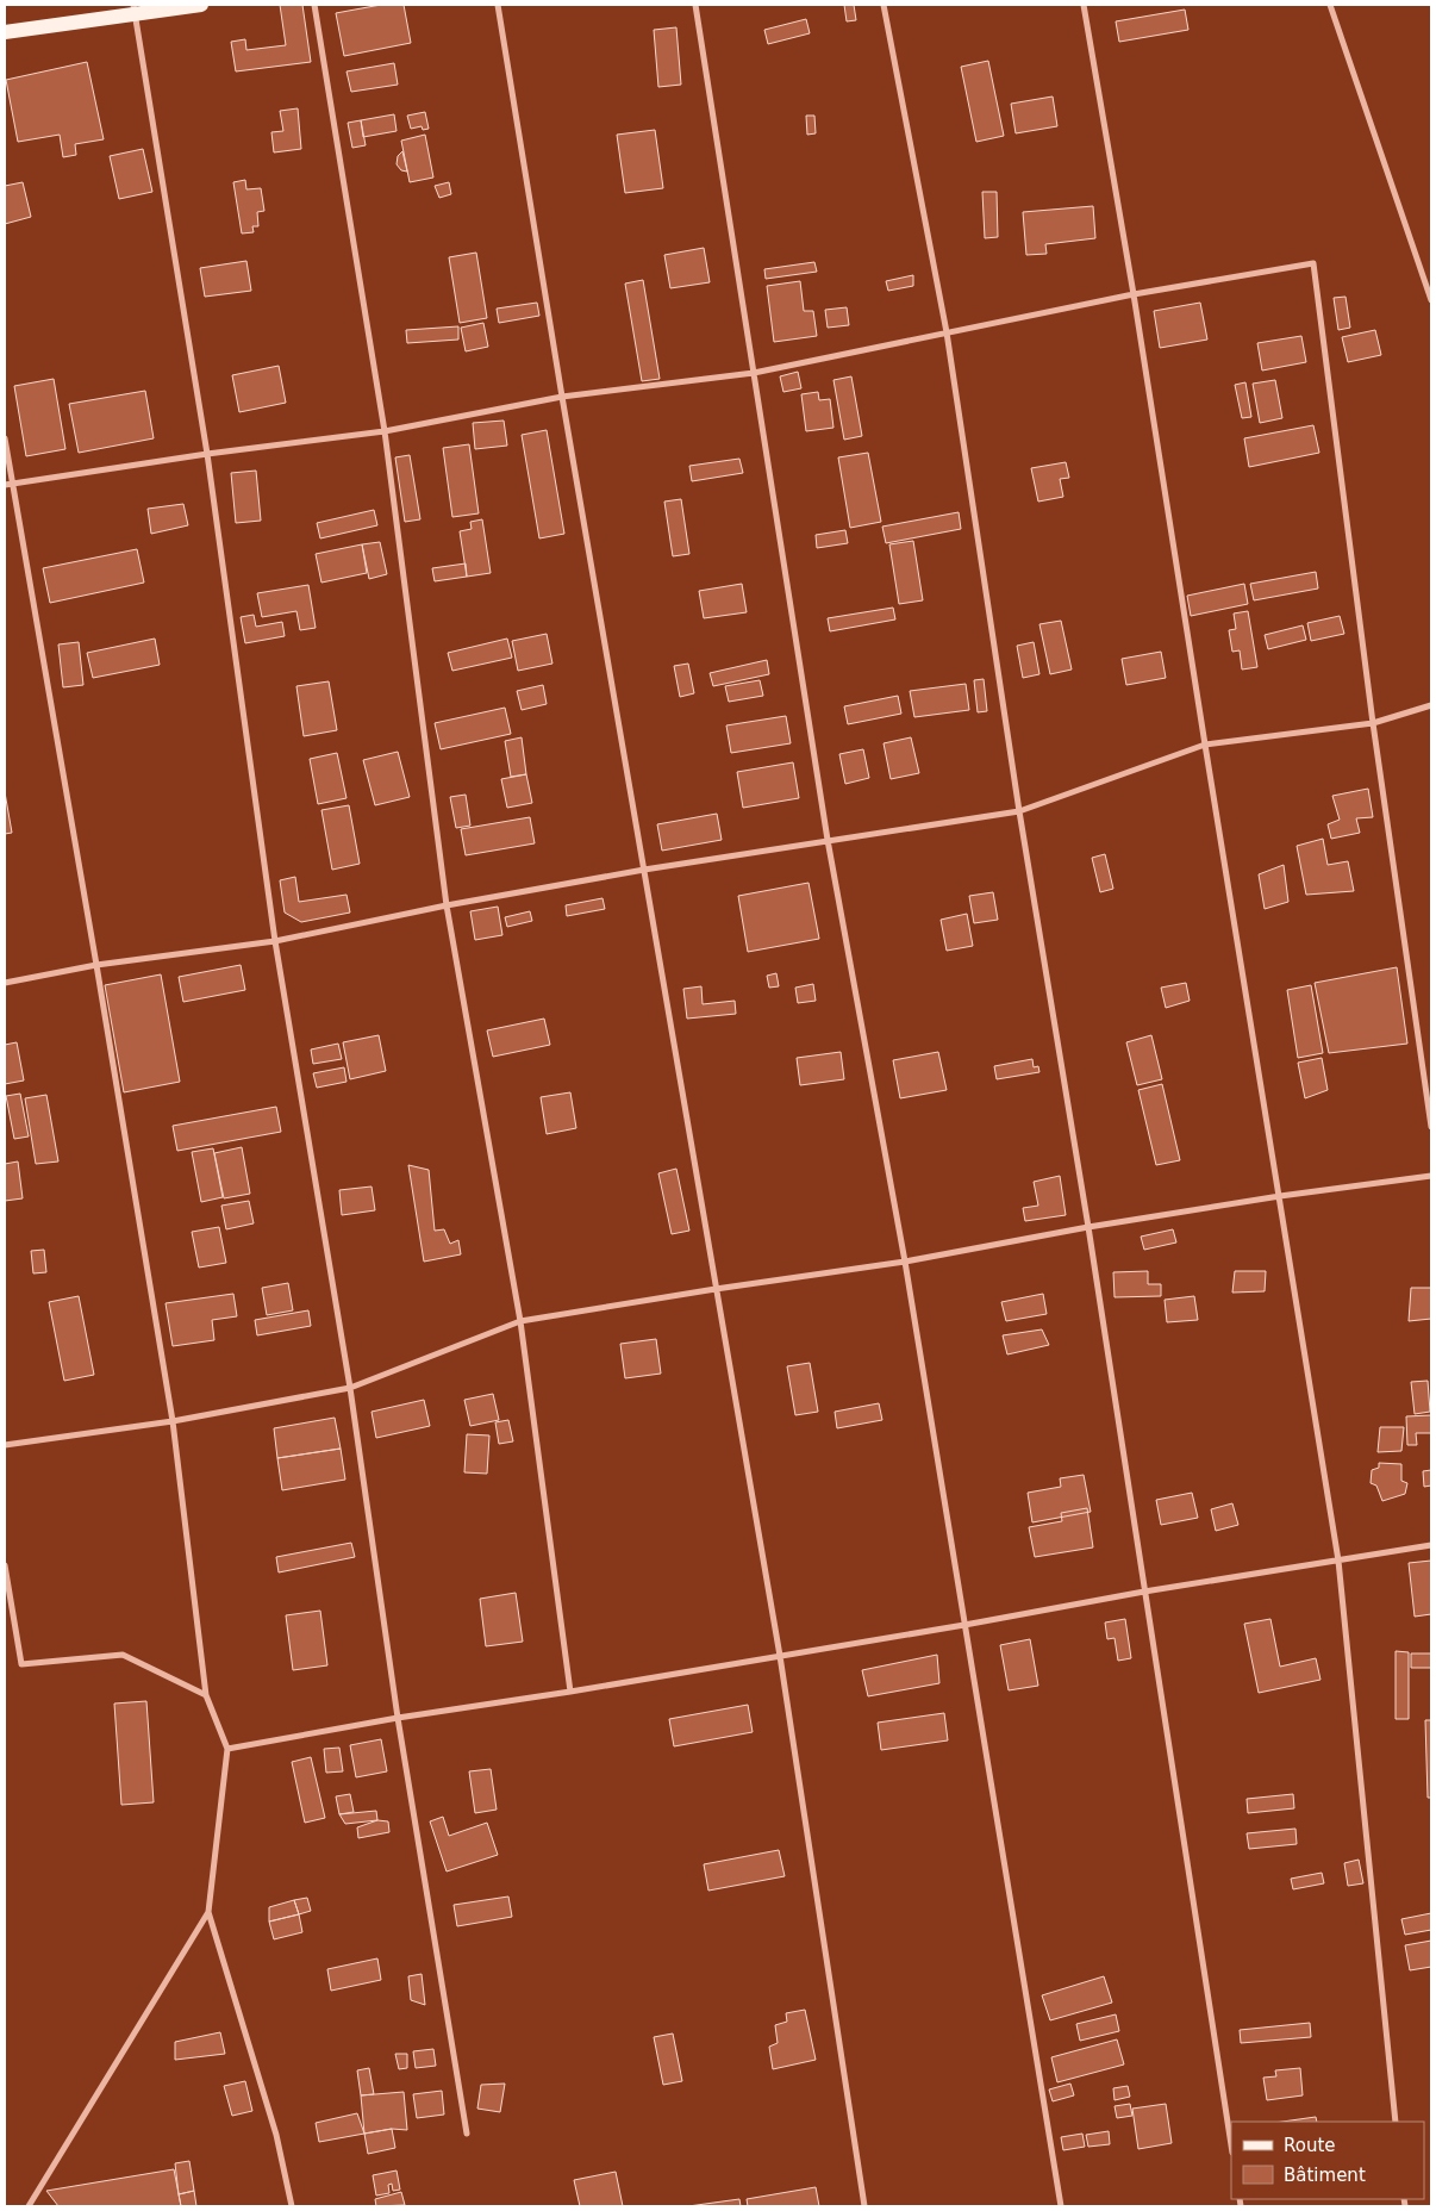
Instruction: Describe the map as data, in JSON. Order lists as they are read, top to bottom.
{
  "legend": ["Route", "Bâtiment"]
}
